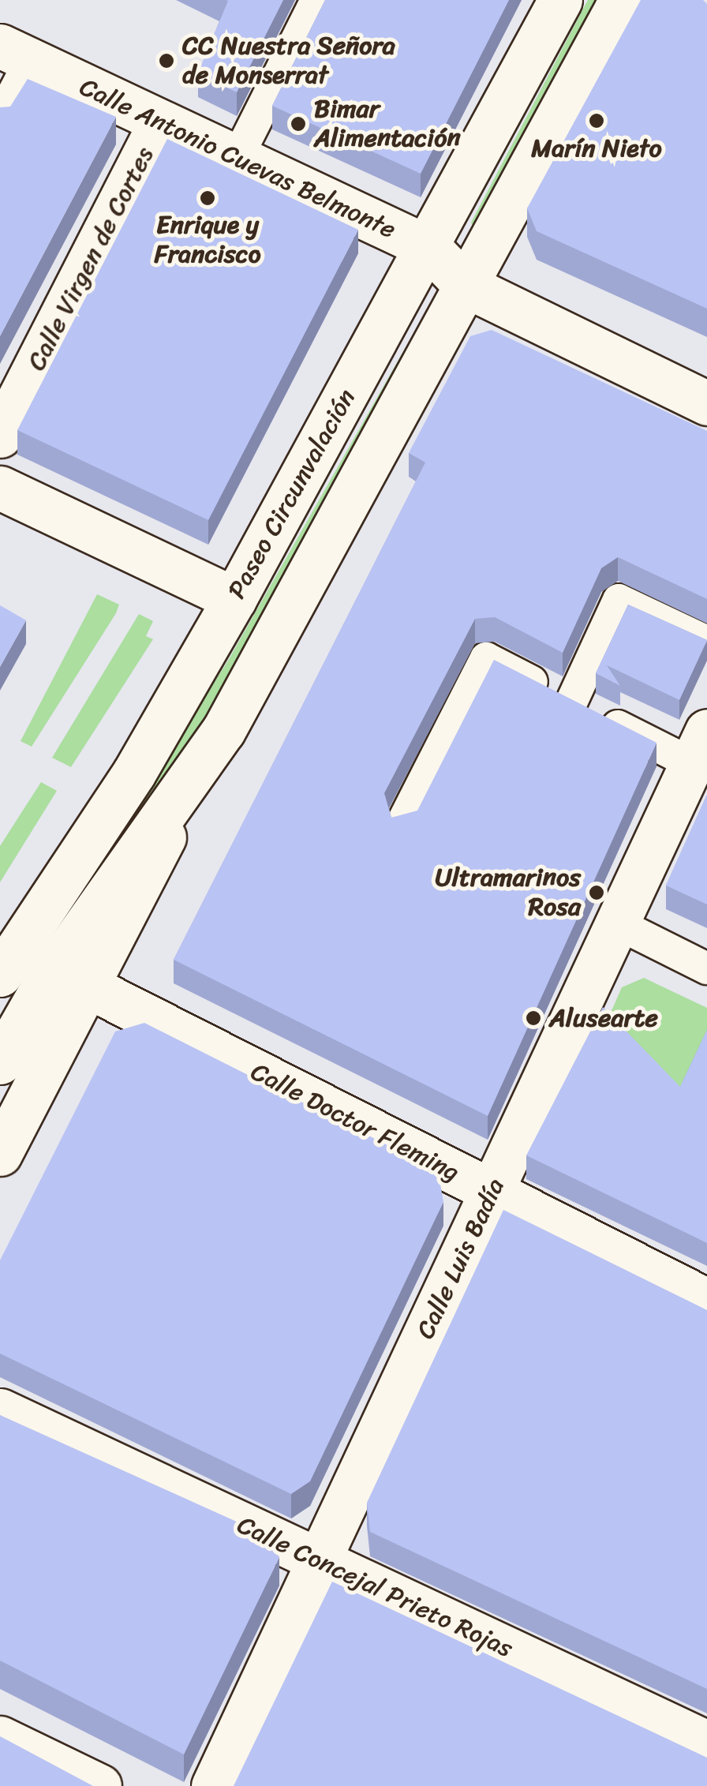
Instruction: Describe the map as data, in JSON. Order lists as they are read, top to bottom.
{
  "streets": {
    "street": [
      "Calle Antonio Cuevas Belmonte",
      "Calle Virgen de Cortes",
      "Paseo Circunvalación",
      "Calle Doctor Fleming",
      "Calle Luis Badía",
      "Calle Concejal Prieto Rojas"
    ]
  },
  "crossings": [
    ["Calle Antonio Cuevas Belmonte", "Calle Virgen de Cortes"],
    ["Calle Antonio Cuevas Belmonte", "Paseo Circunvalación"],
    ["Paseo Circunvalación", "Calle Doctor Fleming"],
    ["Calle Doctor Fleming", "Calle Luis Badía"],
    ["Calle Luis Badía", "Calle Concejal Prieto Rojas"]
  ],
  "places": [
    "CC Nuestra Señora de Monserrat",
    "Marín Nieto",
    "Bimar Alimentación",
    "Enrique y Francisco",
    "Ultramarinos Rosa",
    "Alusearte"
  ]
}
